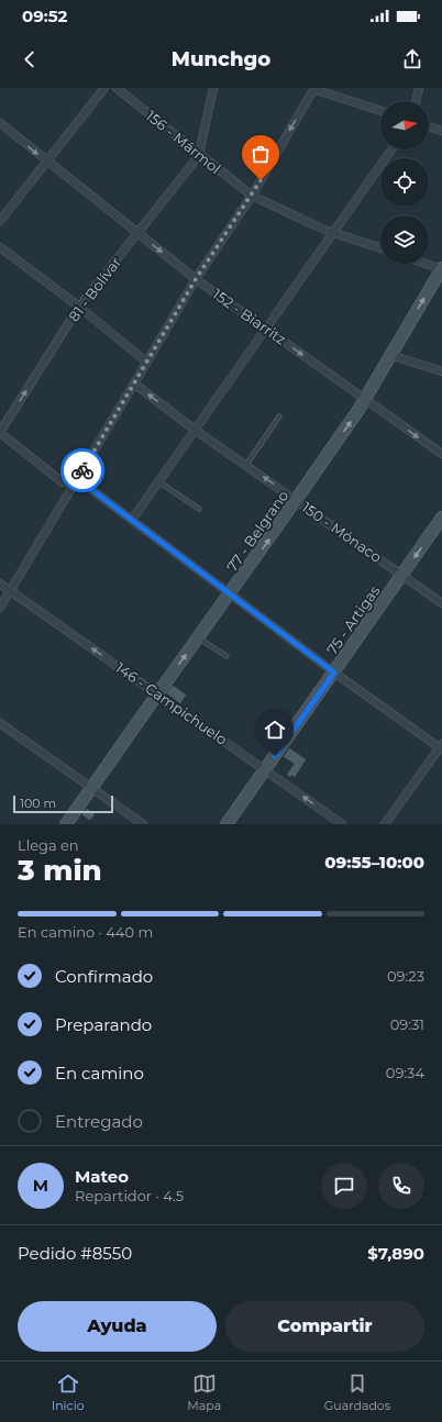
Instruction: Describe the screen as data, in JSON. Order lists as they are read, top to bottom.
{
  "streets": {
    "street": [
      "156 - Mármol",
      "81 - Bolívar",
      "152 - Biarritz",
      "77 - Belgrano",
      "150 - Mónaco",
      "75 - Artigas",
      "146 - Campichuelo"
    ]
  },
  "crossings": [
    ["156 - Mármol", "81 - Bolívar"],
    ["81 - Bolívar", "152 - Biarritz"],
    ["152 - Biarritz", "77 - Belgrano"],
    ["77 - Belgrano", "150 - Mónaco"],
    ["77 - Belgrano", "146 - Campichuelo"],
    ["150 - Mónaco", "75 - Artigas"],
    ["75 - Artigas", "146 - Campichuelo"]
  ],
  "one_way": [
    "81 - Bolívar",
    "152 - Biarritz",
    "77 - Belgrano",
    "150 - Mónaco",
    "146 - Campichuelo"
  ],
  "scale_bar": "100 m",
  "north": "right",
  "page": {
    "status": "09:52",
    "header": "Munchgo",
    "scale": "100 m",
    "heading": ["3 min", "Llega en", "09:55–10:00"],
    "panel": [
      "Mateo",
      "Repartidor · 4.5",
      "Pedido #8550",
      "$7,890"
    ],
    "bar": "En camino · 440 m",
    "list": [
      ["Confirmado", "09:23"],
      ["Preparando", "09:31"],
      ["En camino", "09:34"],
      "Entregado"
    ],
    "round": "M",
    "buttons": ["Ayuda", "Compartir"],
    "tabs": ["Inicio", "Mapa", "Guardados"]
  }
}
